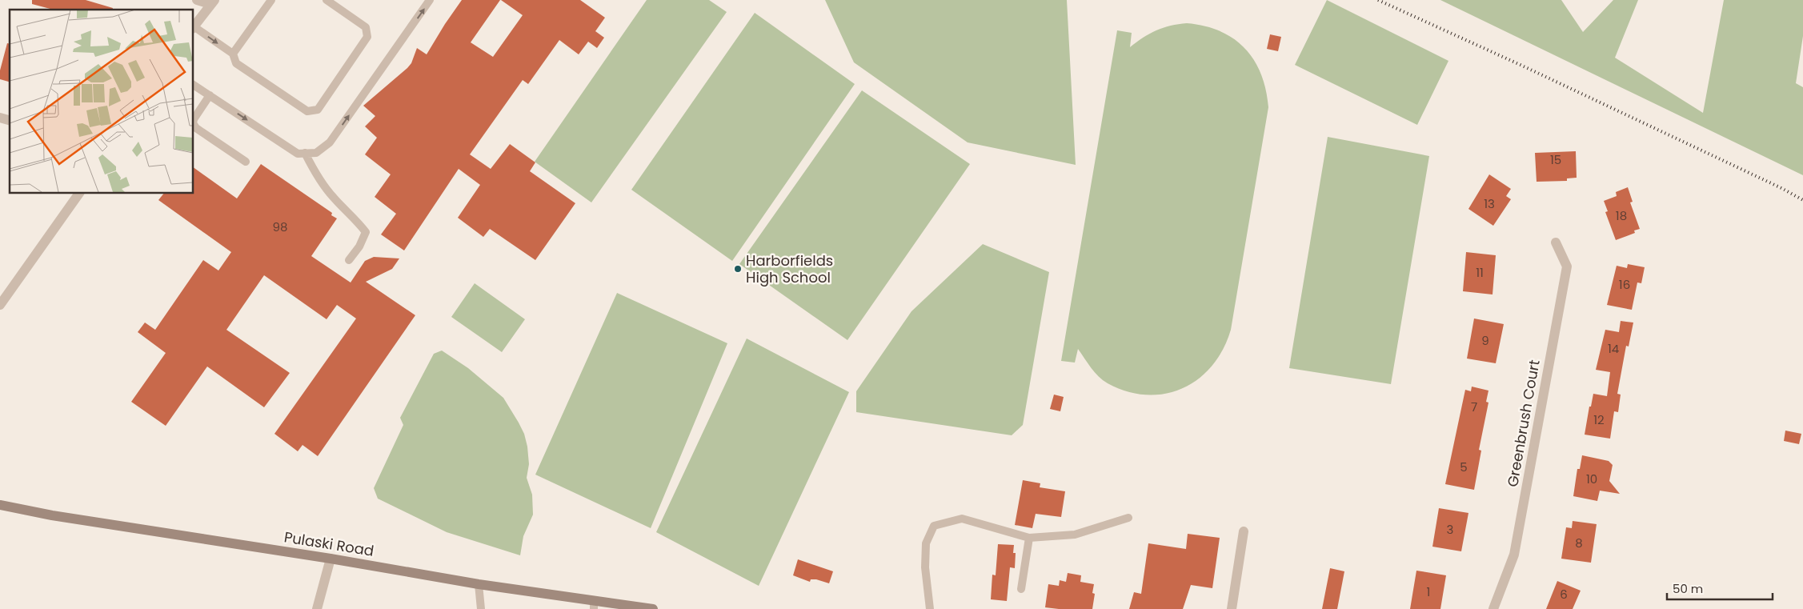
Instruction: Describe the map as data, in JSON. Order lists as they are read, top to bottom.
{
  "streets": {
    "main road": ["Pulaski Road"],
    "street": ["Greenbrush Court"]
  },
  "places": ["Harborfields High School"],
  "house_numbers": [
    "15",
    "13",
    "18",
    "98",
    "11",
    "16",
    "9",
    "14",
    "7",
    "12",
    "5",
    "10",
    "3",
    "8",
    "1",
    "6"
  ],
  "scale_bar": "50 m"
}
